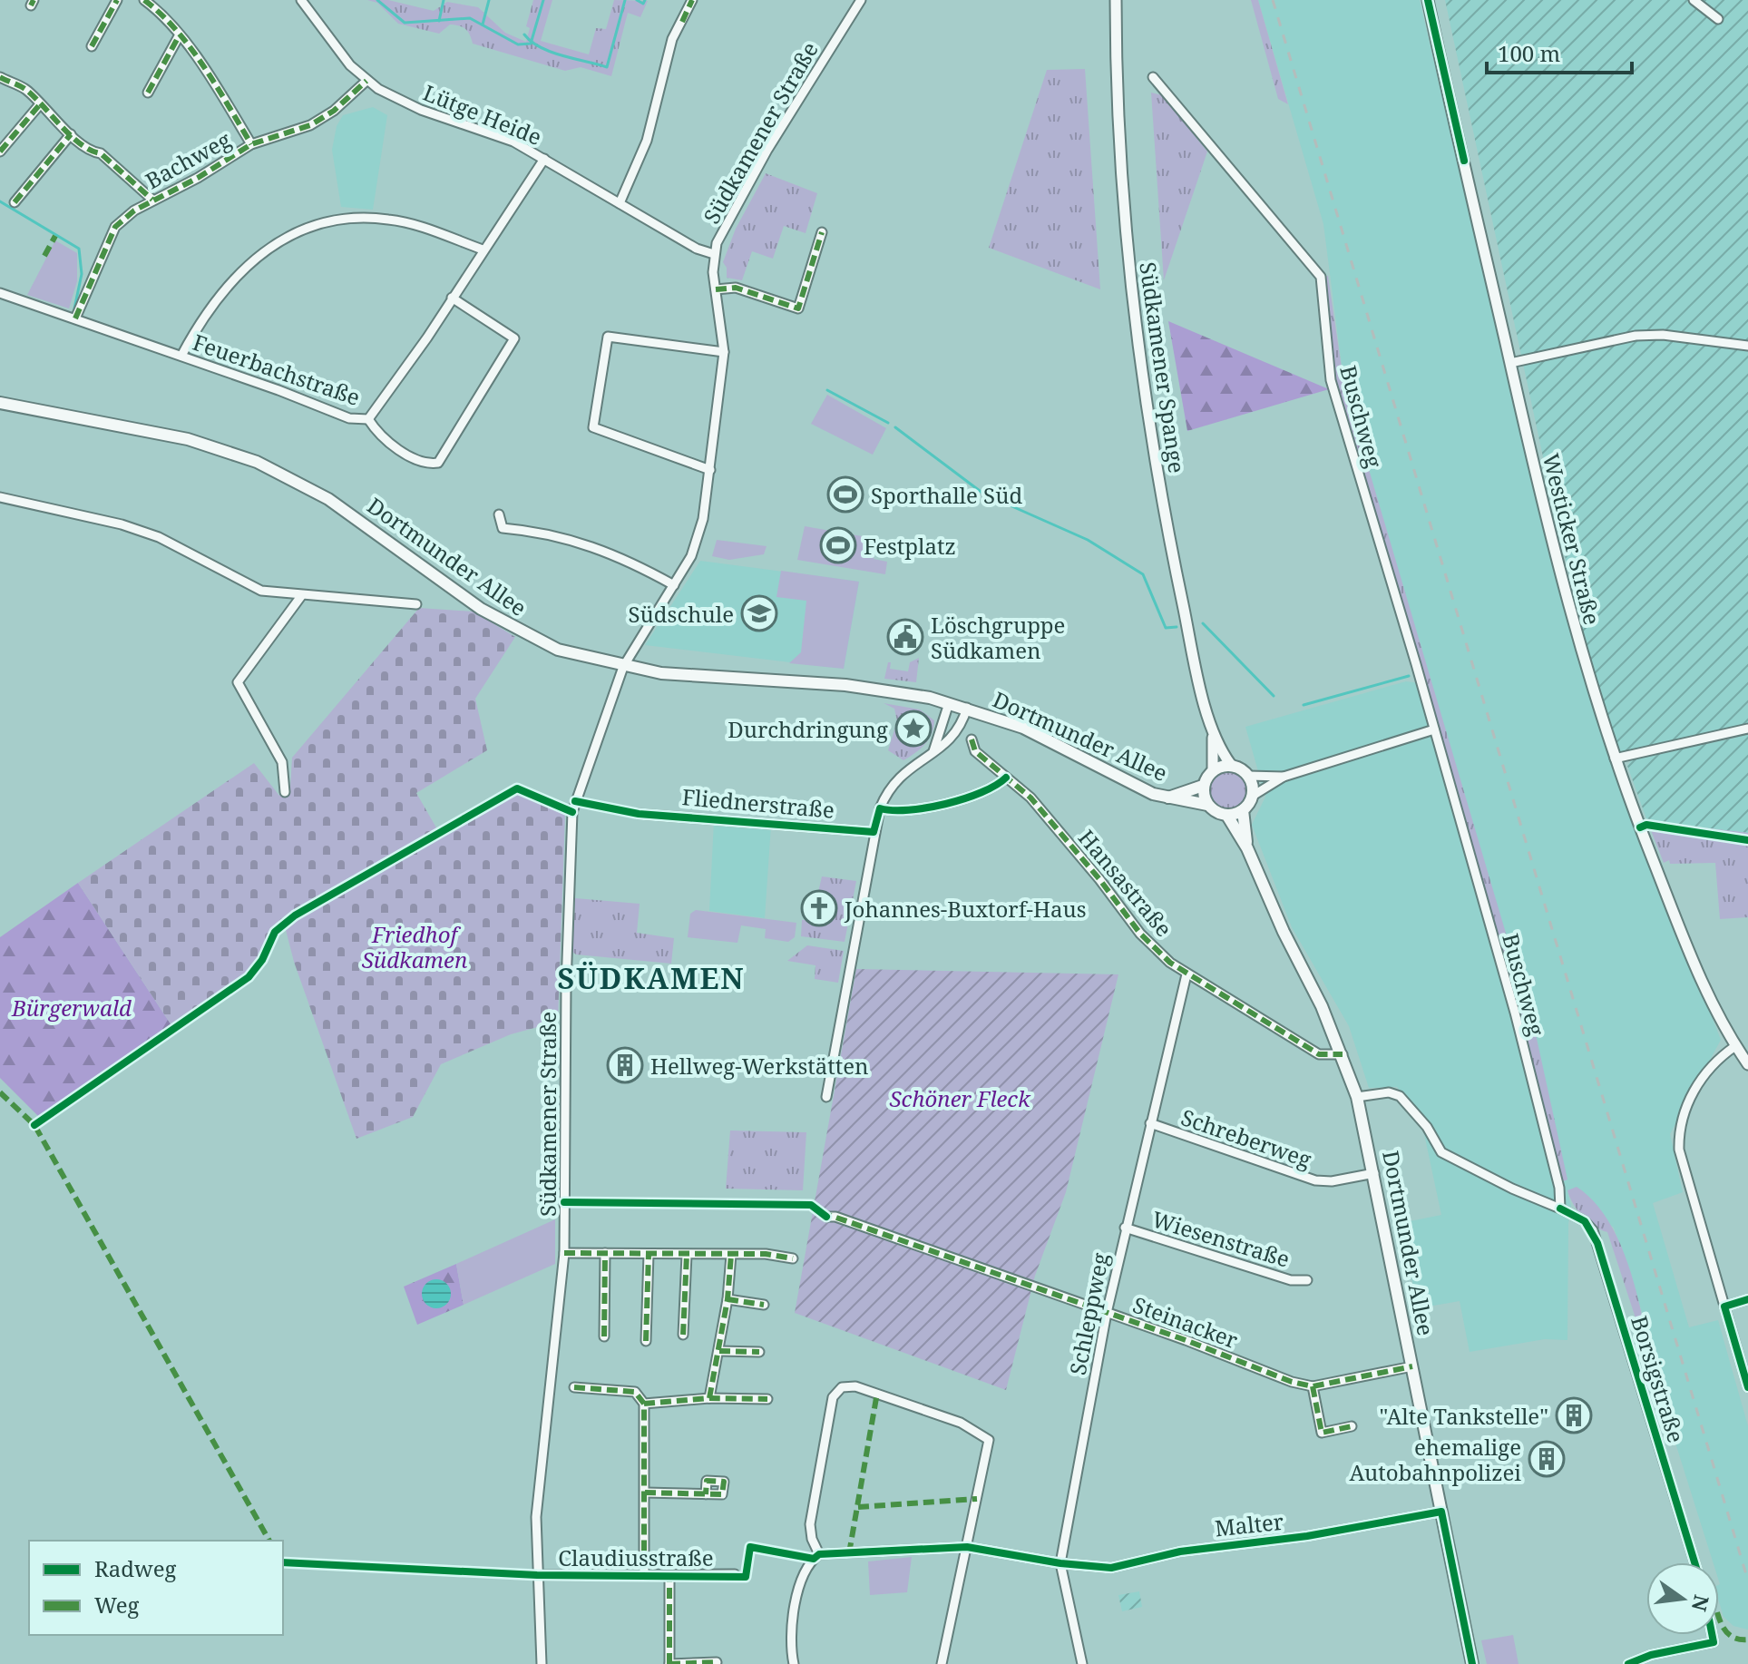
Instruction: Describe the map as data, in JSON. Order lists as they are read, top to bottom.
{
  "streets": {
    "main road": ["Dortmunder Allee"],
    "street": [
      "Lütge Heide",
      "Südkamener Straße",
      "Bachweg",
      "Südkamener Spange",
      "Feuerbachstraße",
      "Buschweg",
      "Westicker Straße",
      "Fliednerstraße",
      "Hansastraße",
      "Schreberweg",
      "Wiesenstraße",
      "Schleppweg",
      "Steinacker",
      "Borsigstraße",
      "Malter",
      "Claudiusstraße"
    ]
  },
  "crossings": [
    ["Lütge Heide", "Südkamener Straße"],
    ["Lütge Heide", "Bachweg"],
    ["Lütge Heide", "Feuerbachstraße"],
    ["Südkamener Straße", "Dortmunder Allee"],
    ["Südkamener Straße", "Claudiusstraße"],
    ["Bachweg", "Feuerbachstraße"],
    ["Buschweg", "Borsigstraße"],
    ["Dortmunder Allee", "Hansastraße"],
    ["Dortmunder Allee", "Schreberweg"],
    ["Dortmunder Allee", "Steinacker"],
    ["Dortmunder Allee", "Borsigstraße"],
    ["Dortmunder Allee", "Malter"],
    ["Hansastraße", "Schleppweg"],
    ["Schreberweg", "Schleppweg"],
    ["Wiesenstraße", "Schleppweg"],
    ["Schleppweg", "Steinacker"],
    ["Schleppweg", "Malter"]
  ],
  "districts": ["SÜDKAMEN"],
  "parks": ["Friedhof Südkamen", "Bürgerwald", "Schöner Fleck"],
  "places": {
    "sports": ["Sporthalle Süd", "Festplatz"],
    "school or university": ["Südschule"],
    "public building": ["Löschgruppe Südkamen"],
    "place": ["Durchdringung"],
    "church": ["Johannes-Buxtorf-Haus"],
    "building": ["Hellweg-Werkstätten", "\"Alte Tankstelle\"", "ehemalige Autobahnpolizei"]
  },
  "legend": ["Radweg", "Weg"],
  "scale_bar": "100 m",
  "north": "right"
}
